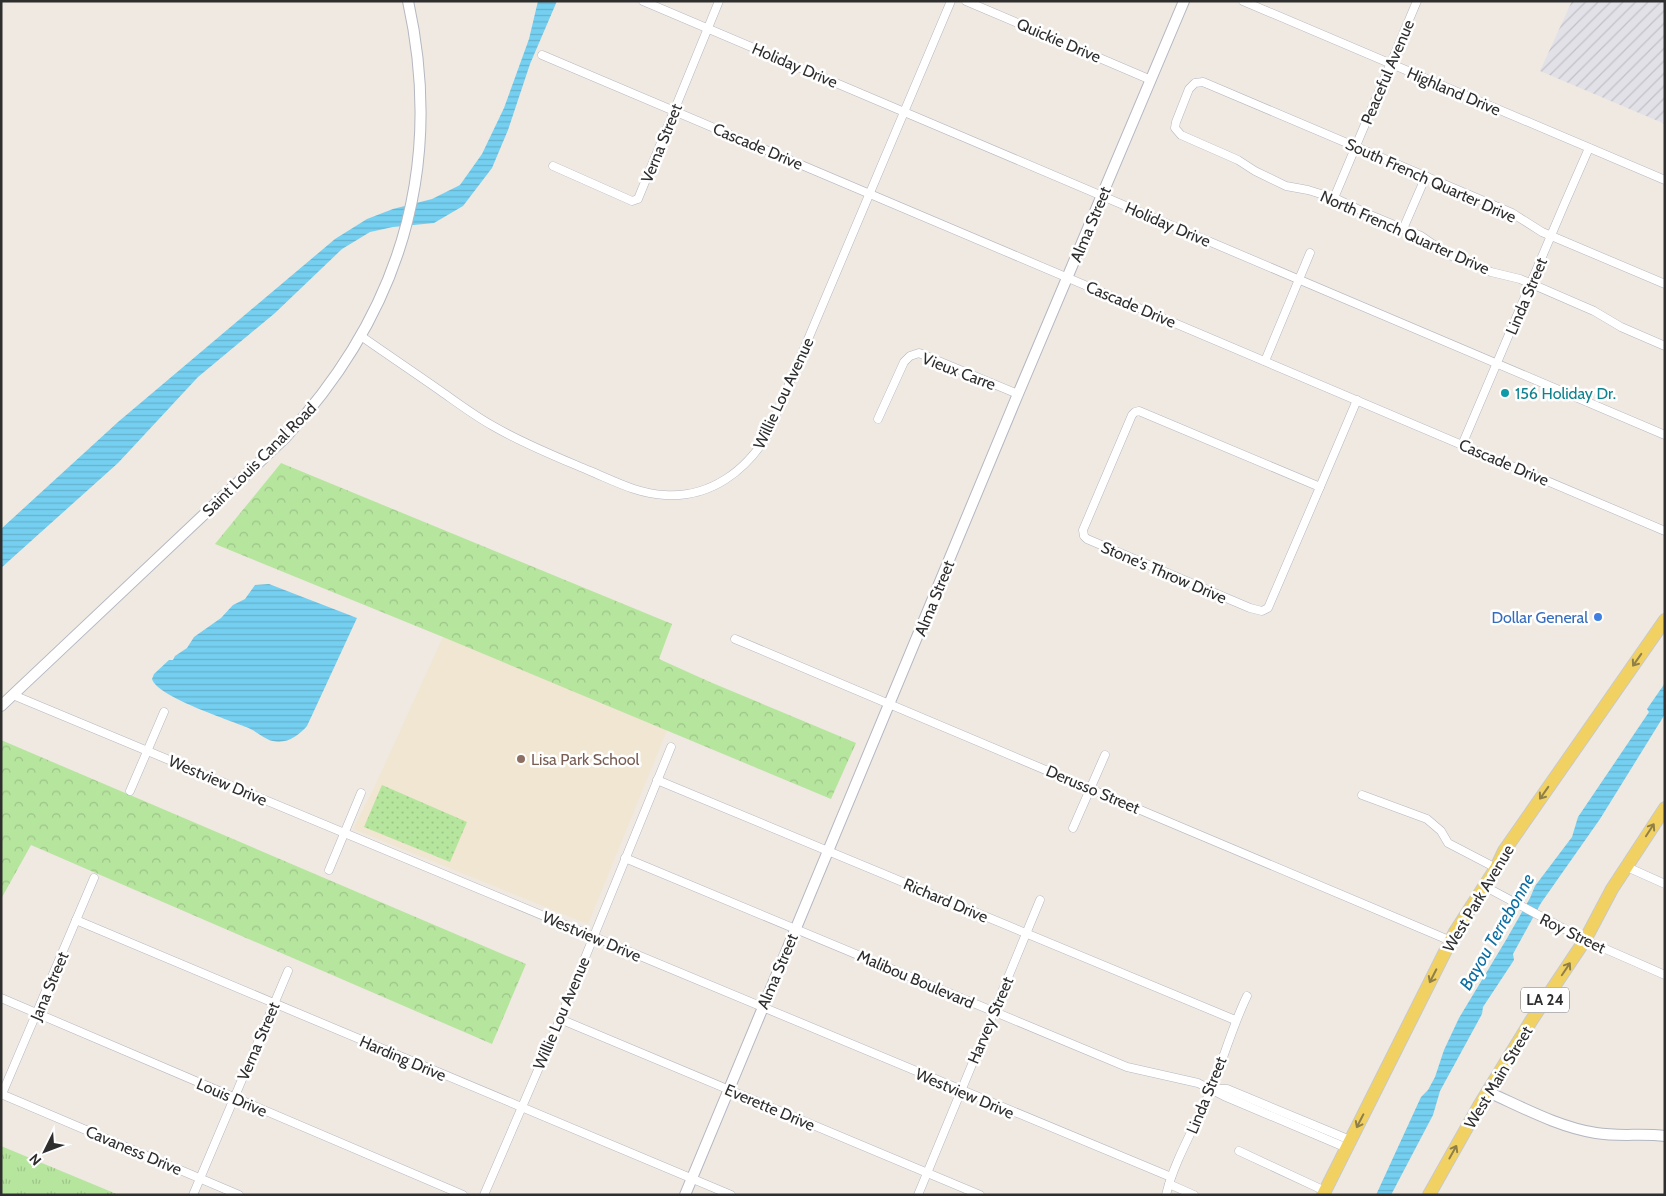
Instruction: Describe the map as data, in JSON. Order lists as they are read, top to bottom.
{
  "streets": {
    "main road": ["West Park Avenue", "LA 24", "West Main Street"],
    "street": [
      "Quickie Drive",
      "Holiday Drive",
      "Peaceful Avenue",
      "Highland Drive",
      "Verna Street",
      "Cascade Drive",
      "South French Quarter Drive",
      "Alma Street",
      "North French Quarter Drive",
      "Linda Street",
      "Vieux Carre",
      "Willie Lou Avenue",
      "Saint Louis Canal Road",
      "Stone's Throw Drive",
      "Westview Drive",
      "Derusso Street",
      "Richard Drive",
      "Roy Street",
      "Malibou Boulevard",
      "Jana Street",
      "Harvey Street",
      "Harding Drive",
      "Louis Drive",
      "Everette Drive",
      "Cavaness Drive"
    ]
  },
  "crossings": [
    ["Quickie Drive", "Alma Street"],
    ["Holiday Drive", "Verna Street"],
    ["Holiday Drive", "Alma Street"],
    ["Holiday Drive", "Linda Street"],
    ["Holiday Drive", "Willie Lou Avenue"],
    ["Peaceful Avenue", "Highland Drive"],
    ["Peaceful Avenue", "South French Quarter Drive"],
    ["Peaceful Avenue", "North French Quarter Drive"],
    ["Highland Drive", "Linda Street"],
    ["Verna Street", "Cascade Drive"],
    ["Verna Street", "Harding Drive"],
    ["Verna Street", "Louis Drive"],
    ["Verna Street", "Cavaness Drive"],
    ["Cascade Drive", "Alma Street"],
    ["Cascade Drive", "Linda Street"],
    ["Cascade Drive", "Willie Lou Avenue"],
    ["Cascade Drive", "Stone's Throw Drive"],
    ["South French Quarter Drive", "North French Quarter Drive"],
    ["South French Quarter Drive", "Linda Street"],
    ["Alma Street", "Vieux Carre"],
    ["Alma Street", "Westview Drive"],
    ["Alma Street", "Derusso Street"],
    ["Alma Street", "Richard Drive"],
    ["Alma Street", "Malibou Boulevard"],
    ["Alma Street", "Harding Drive"],
    ["Alma Street", "Everette Drive"],
    ["North French Quarter Drive", "Linda Street"],
    ["Linda Street", "Westview Drive"],
    ["Linda Street", "Richard Drive"],
    ["Linda Street", "Malibou Boulevard"],
    ["Willie Lou Avenue", "Saint Louis Canal Road"],
    ["Willie Lou Avenue", "Westview Drive"],
    ["Willie Lou Avenue", "Richard Drive"],
    ["Willie Lou Avenue", "Malibou Boulevard"],
    ["Willie Lou Avenue", "Harding Drive"],
    ["Willie Lou Avenue", "Everette Drive"],
    ["Saint Louis Canal Road", "Westview Drive"],
    ["Westview Drive", "Harvey Street"],
    ["Derusso Street", "West Park Avenue"],
    ["West Park Avenue", "Roy Street"],
    ["West Park Avenue", "Malibou Boulevard"],
    ["Richard Drive", "Harvey Street"],
    ["Roy Street", "West Main Street"],
    ["Malibou Boulevard", "Harvey Street"],
    ["Jana Street", "Harding Drive"],
    ["Jana Street", "Louis Drive"],
    ["Jana Street", "Cavaness Drive"],
    ["Harvey Street", "Everette Drive"]
  ],
  "one_way": ["West Park Avenue", "West Main Street"],
  "water": ["Bayou Terrebonne"],
  "places": ["156 Holiday Dr.", "Dollar General", "Lisa Park School"],
  "north": "bottom left"
}
